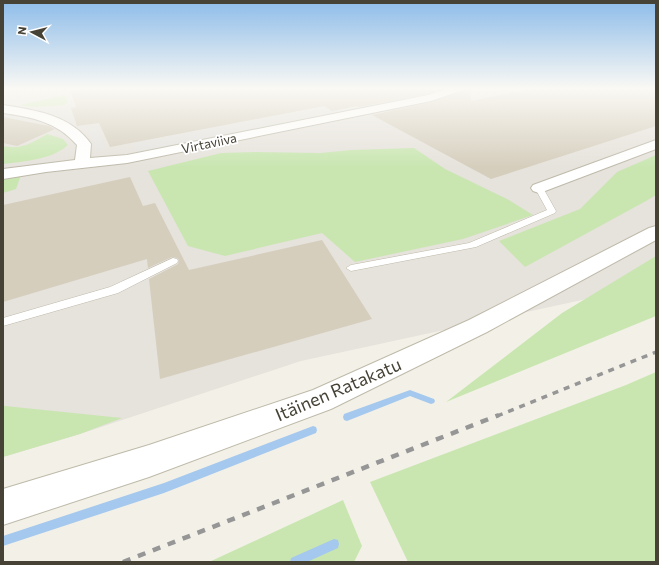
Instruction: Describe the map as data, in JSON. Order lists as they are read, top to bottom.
{
  "streets": {
    "street": ["Virtaviiva", "Itäinen Ratakatu"]
  },
  "north": "left"
}
